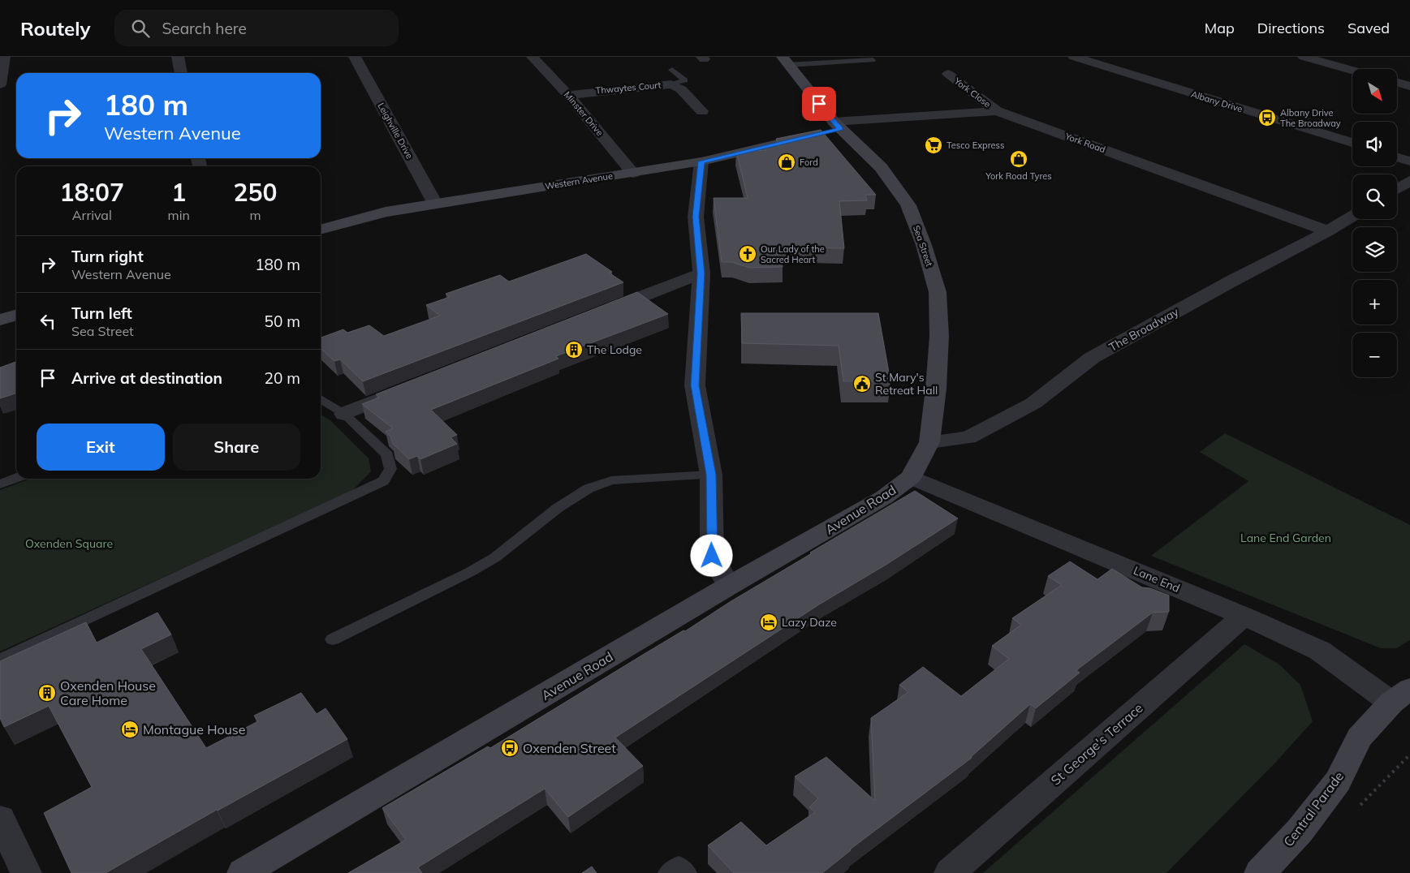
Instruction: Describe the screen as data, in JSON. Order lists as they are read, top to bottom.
{
  "streets": {
    "main road": [
      "Western Avenue",
      "Sea Street",
      "Avenue Road",
      "Central Parade"
    ],
    "street": [
      "Thwaytes Court",
      "York Close",
      "Albany Drive",
      "Minster Drive",
      "Leighville Drive",
      "York Road",
      "The Broadway",
      "Lane End",
      "St George's Terrace"
    ]
  },
  "crossings": [
    ["Thwaytes Court", "Minster Drive"],
    ["York Close", "York Road"],
    ["Minster Drive", "Western Avenue"],
    ["Leighville Drive", "Western Avenue"],
    ["York Road", "Western Avenue"],
    ["York Road", "Sea Street"],
    ["York Road", "The Broadway"],
    ["Western Avenue", "Sea Street"],
    ["Sea Street", "The Broadway"],
    ["Sea Street", "Avenue Road"],
    ["Sea Street", "Lane End"],
    ["Avenue Road", "Lane End"],
    ["Lane End", "St George's Terrace"],
    ["Lane End", "Central Parade"]
  ],
  "parks": ["Lane End Garden", "Oxenden Square"],
  "places": {
    "bus stop": ["Albany Drive The Broadway", "Oxenden Street"],
    "supermarket": ["Tesco Express"],
    "shop": ["York Road Tyres", "Ford"],
    "church": ["Our Lady of the Sacred Heart"],
    "building": ["The Lodge", "Oxenden House Care Home"],
    "public building": ["St Mary's Retreat Hall"],
    "hotel": ["Lazy Daze", "Montague House"]
  },
  "north": "bottom right",
  "page": {
    "header": "Routely",
    "search": "Search here",
    "nav": ["Map", "Directions", "Saved"],
    "map_buttons": ["+", "−"],
    "turn": ["180 m", "Western Avenue"],
    "eta": [
      "18:07",
      "Arrival",
      "1",
      "min",
      "250",
      "m"
    ],
    "list": [
      {
        "name": "Turn right",
        "note": "Western Avenue",
        "value": "180 m"
      },
      {
        "name": "Turn left",
        "note": "Sea Street",
        "value": "50 m"
      },
      {
        "name": "Arrive at destination",
        "value": "20 m"
      }
    ],
    "buttons": ["Exit", "Share"]
  }
}
